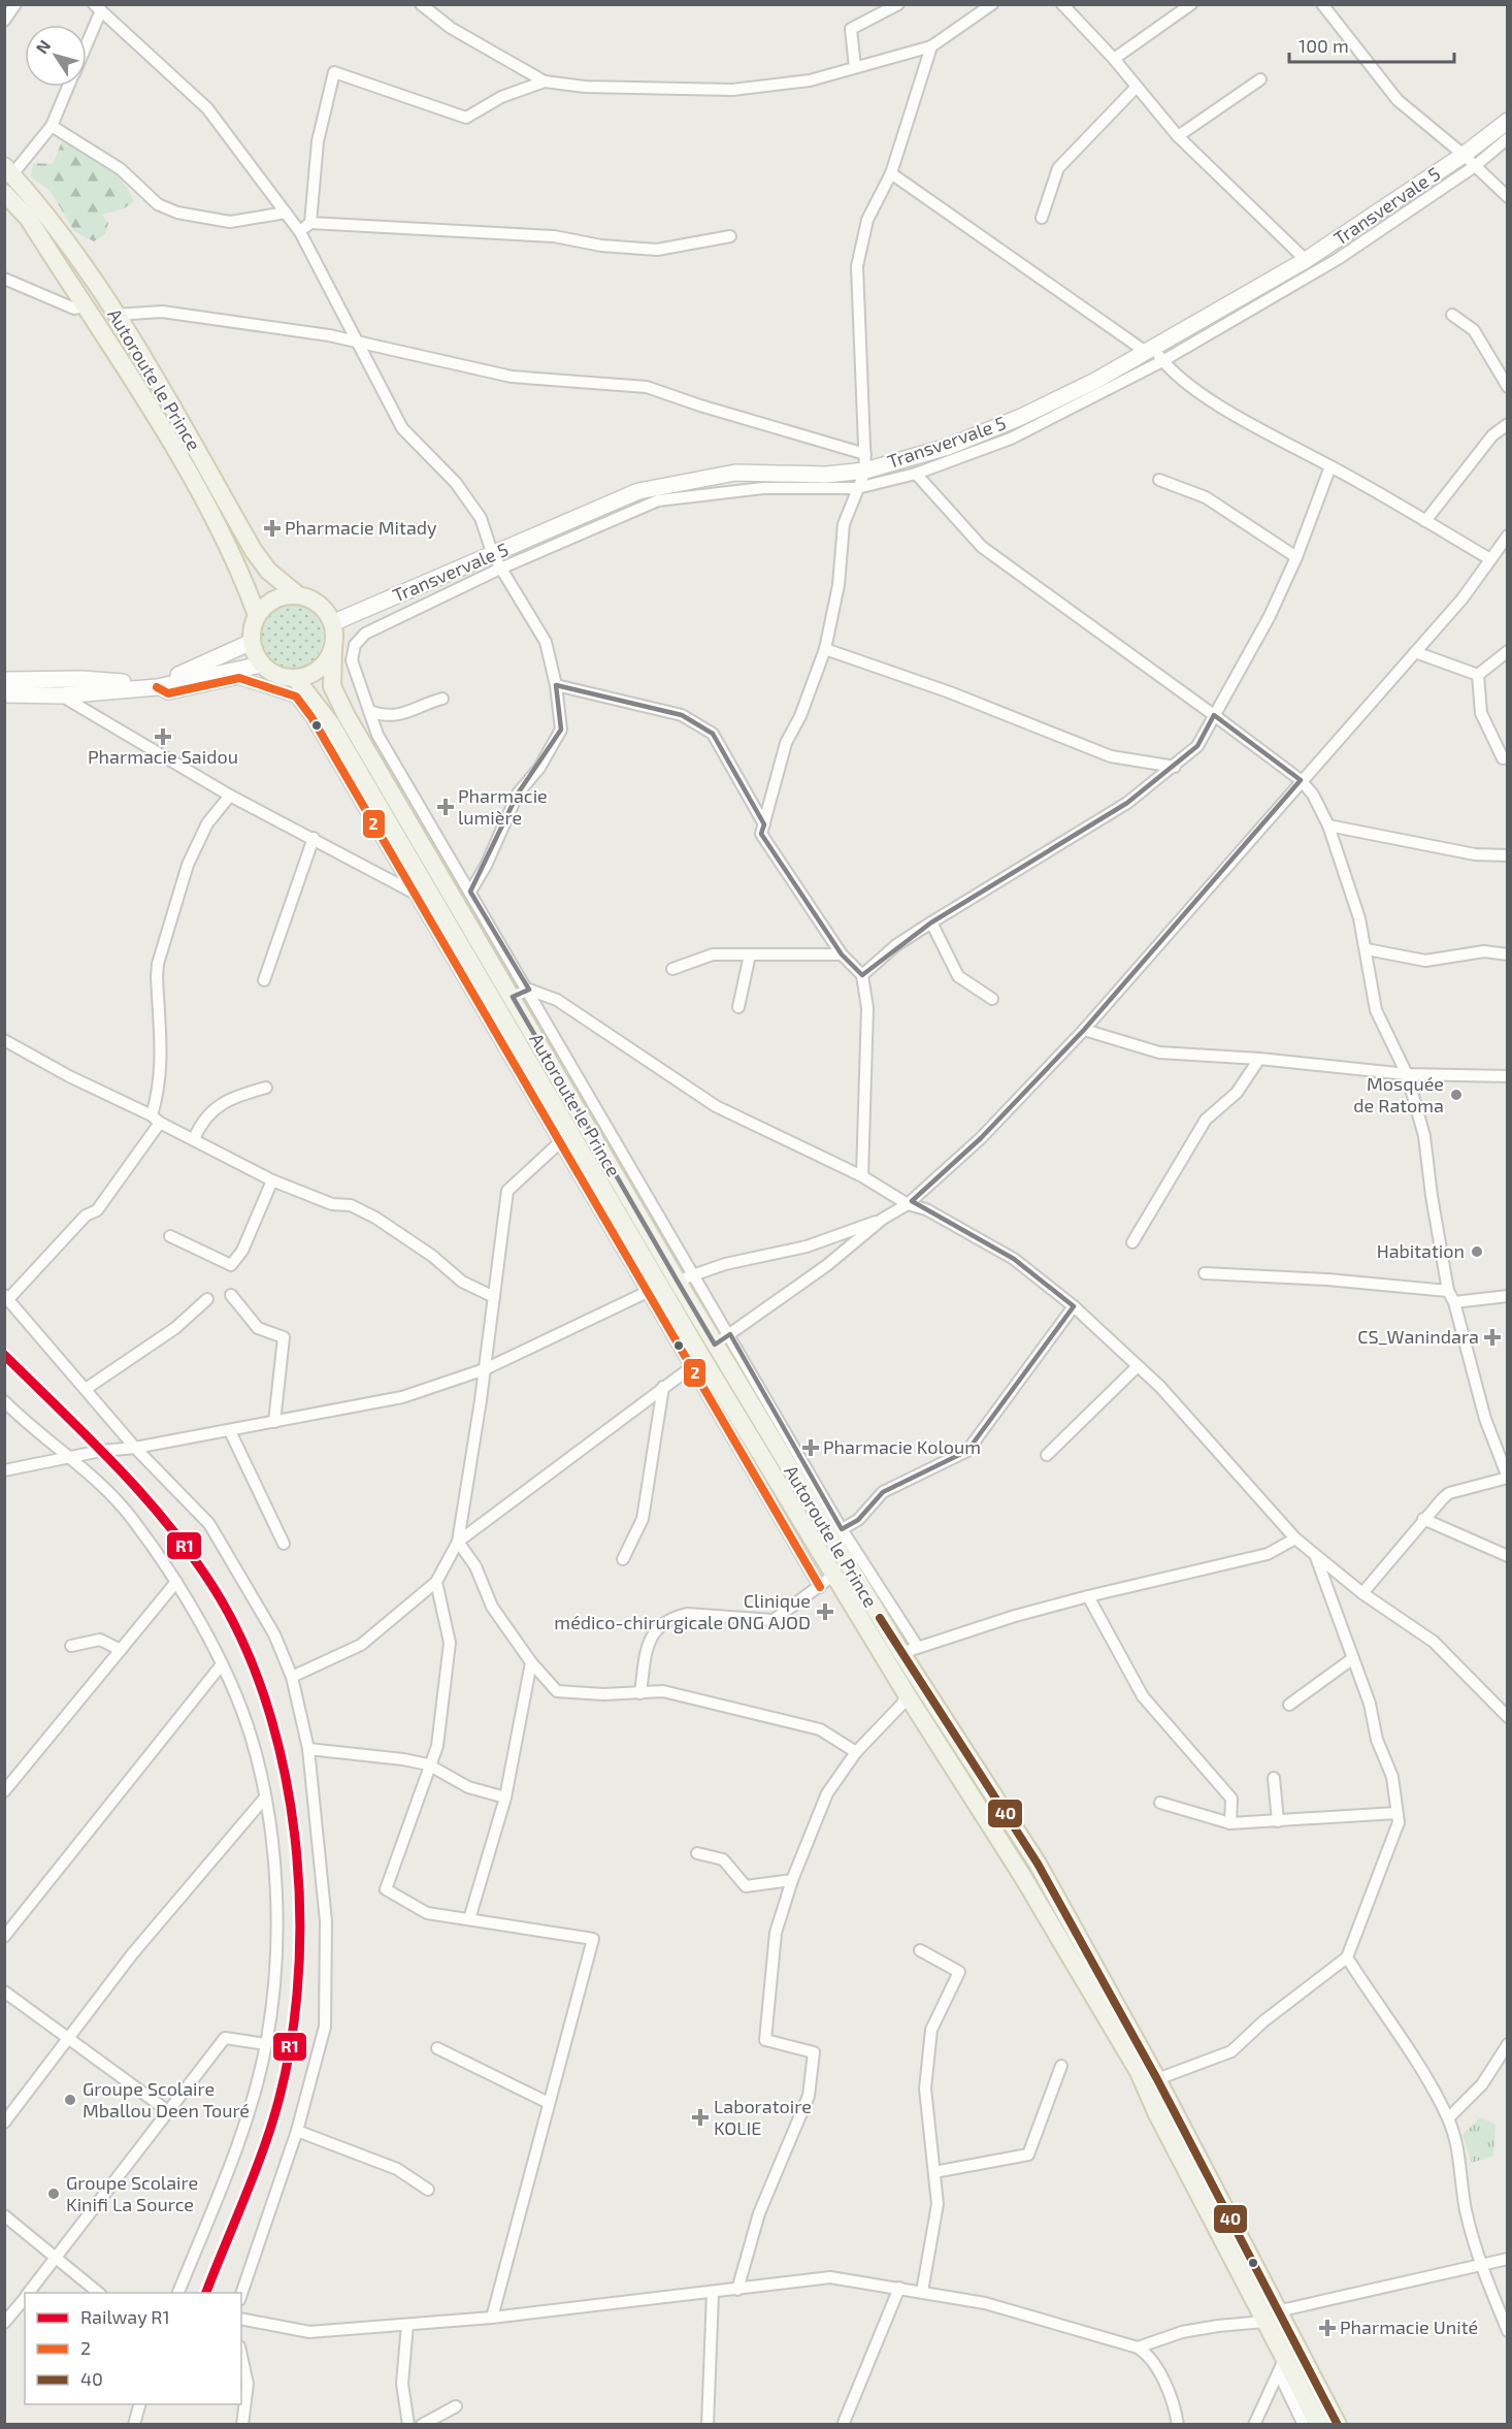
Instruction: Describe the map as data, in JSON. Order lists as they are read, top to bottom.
{
  "streets": {
    "main road": ["Transvervale 5", "Autoroute le Prince"]
  },
  "crossings": [
    ["Transvervale 5", "Autoroute le Prince"]
  ],
  "places": {
    "health": [
      "Pharmacie Mitady",
      "Pharmacie Saidou",
      "Pharmacie lumière",
      "CS_Wanindara",
      "Pharmacie Koloum",
      "Clinique médico-chirurgicale ONG AJOD",
      "Laboratoire KOLIE",
      "Pharmacie Unité"
    ],
    "other": [
      "Mosquée de Ratoma",
      "Habitation",
      "Groupe Scolaire Mballou Deen Touré",
      "Groupe Scolaire Kinifi La Source"
    ]
  },
  "lines": ["transit line 2", "rail line R1", "transit line 40"],
  "legend": ["Railway R1", "2", "40"],
  "scale_bar": "100 m",
  "north": "top left"
}
